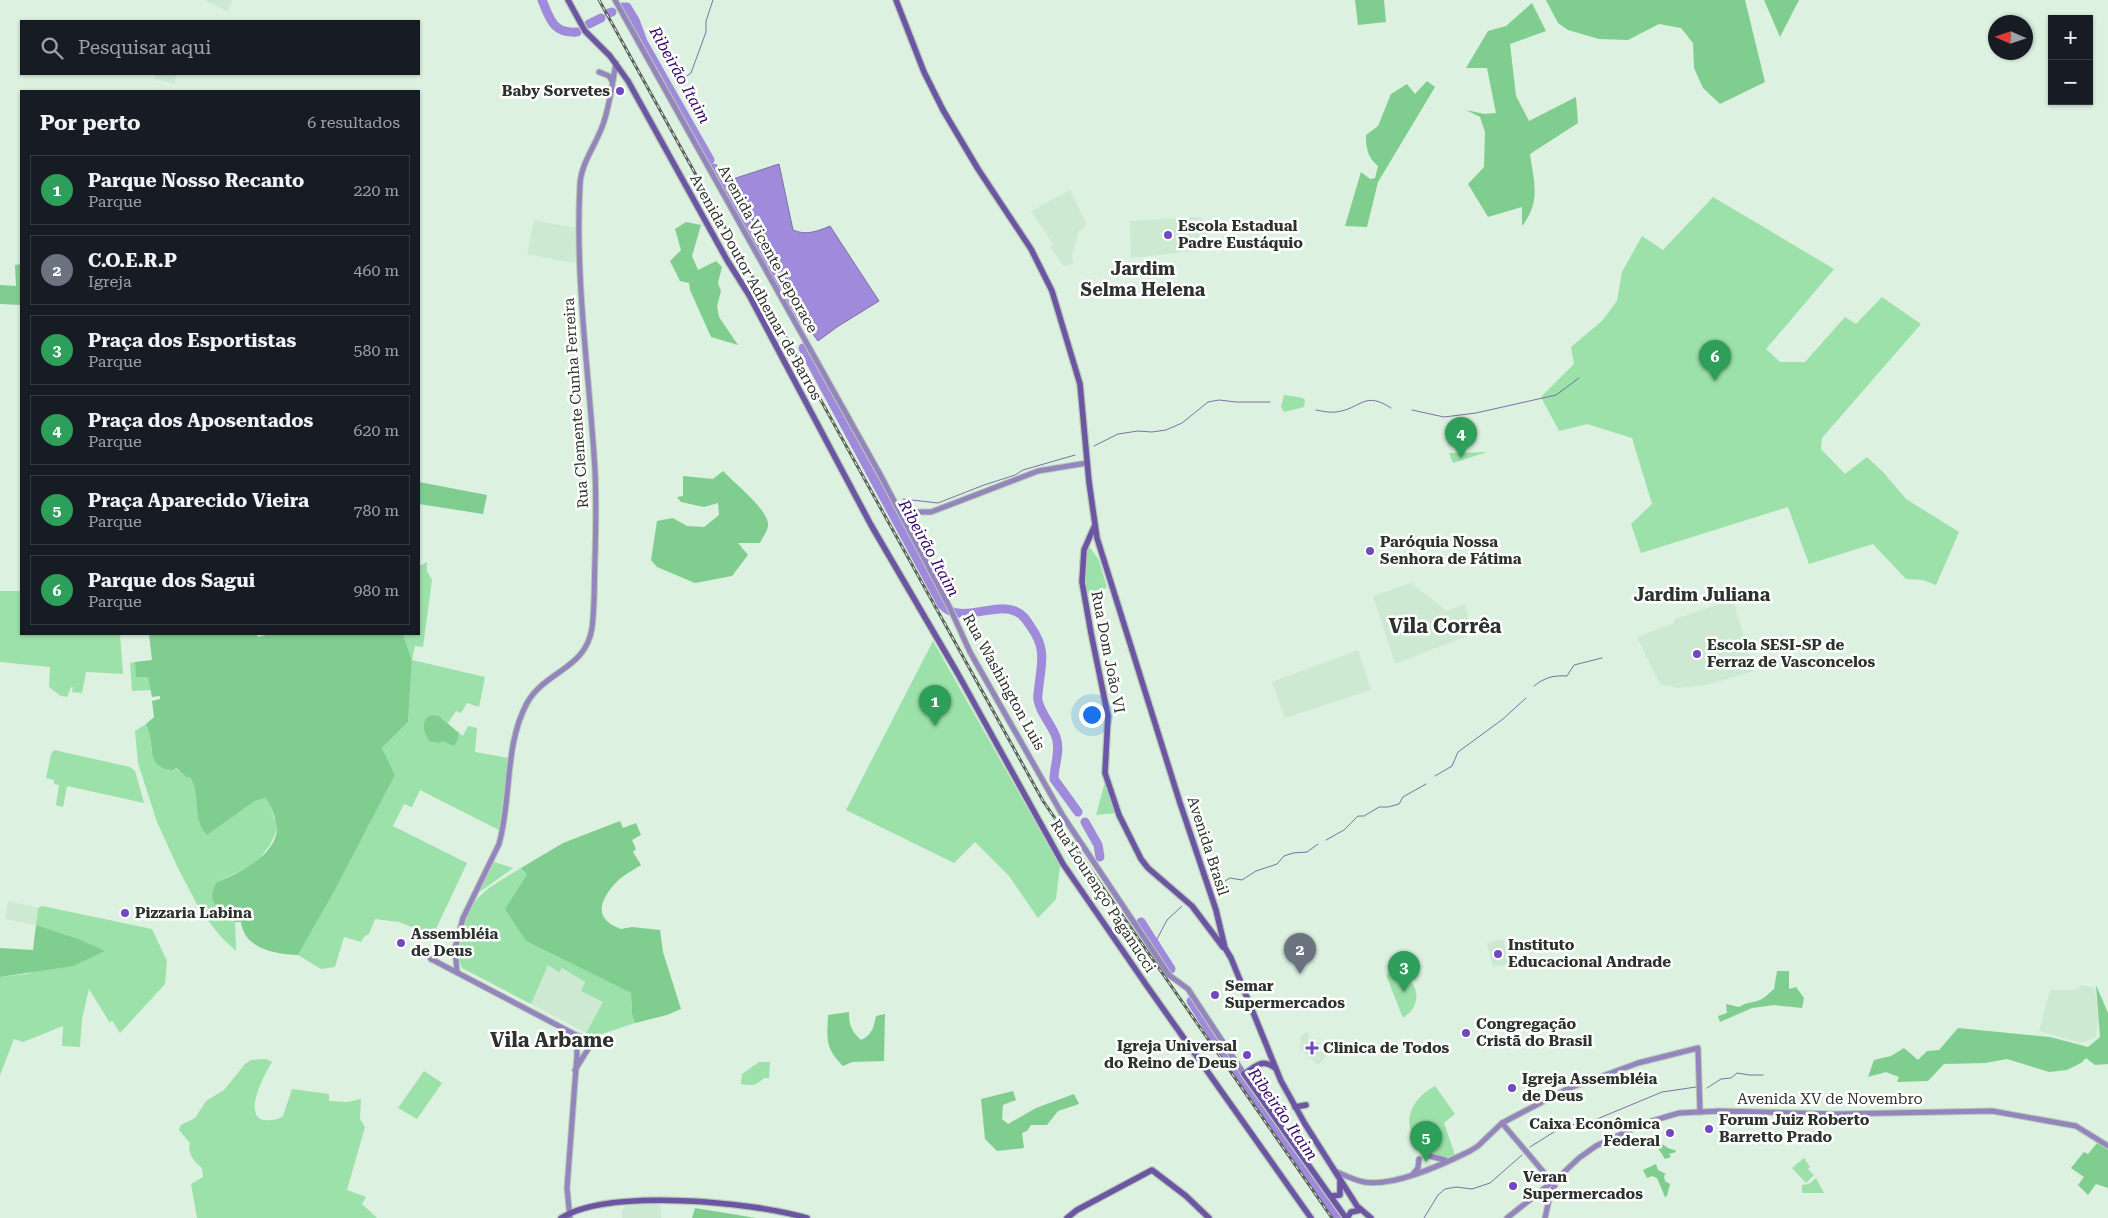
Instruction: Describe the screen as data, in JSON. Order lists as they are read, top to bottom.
{
  "streets": {
    "main road": [
      "Avenida Doutor Adhemar de Barros",
      "Rua Dom João VI",
      "Avenida Brasil",
      "Rua Lourenço Paganucci"
    ],
    "street": [
      "Avenida Vicente Leporace",
      "Rua Clemente Cunha Ferreira",
      "Rua Washington Luis",
      "Avenida XV de Novembro"
    ]
  },
  "crossings": [
    ["Avenida Vicente Leporace", "Rua Washington Luis"],
    ["Avenida Doutor Adhemar de Barros", "Rua Clemente Cunha Ferreira"],
    ["Avenida Doutor Adhemar de Barros", "Rua Lourenço Paganucci"],
    ["Rua Dom João VI", "Avenida Brasil"]
  ],
  "districts": [
    "Jardim Selma Helena",
    "Jardim Juliana",
    "Vila Corrêa",
    "Vila Arbame"
  ],
  "water": ["Ribeirão Itaim"],
  "places": {
    "other": [
      "Baby Sorvetes",
      "Escola Estadual Padre Eustáquio",
      "Paróquia Nossa Senhora de Fátima",
      "Escola SESI-SP de Ferraz de Vasconcelos",
      "Pizzaria Labina",
      "Assembléia de Deus",
      "Instituto Educacional Andrade",
      "Semar Supermercados",
      "Congregação Cristã do Brasil",
      "Igreja Universal do Reino de Deus",
      "Igreja Assembléia de Deus",
      "Forum Juiz Roberto Barretto Prado",
      "Caixa Econômica Federal",
      "Veran Supermercados"
    ],
    "health": ["Clinica de Todos"]
  },
  "north": "left",
  "page": {
    "map_buttons": ["+", "−"],
    "search": "Pesquisar aqui",
    "heading": ["Por perto", "6 resultados"],
    "list": [
      {
        "mark": "1",
        "name": "Parque Nosso Recanto",
        "note": "Parque",
        "value": "220 m"
      },
      {
        "mark": "2",
        "name": "C.O.E.R.P",
        "note": "Igreja",
        "value": "460 m"
      },
      {
        "mark": "3",
        "name": "Praça dos Esportistas",
        "note": "Parque",
        "value": "580 m"
      },
      {
        "mark": "4",
        "name": "Praça dos Aposentados",
        "note": "Parque",
        "value": "620 m"
      },
      {
        "mark": "5",
        "name": "Praça Aparecido Vieira",
        "note": "Parque",
        "value": "780 m"
      },
      {
        "mark": "6",
        "name": "Parque dos Sagui",
        "note": "Parque",
        "value": "980 m"
      }
    ],
    "pins": [
      "6",
      "4",
      "1",
      "2",
      "3",
      "5"
    ]
  }
}
